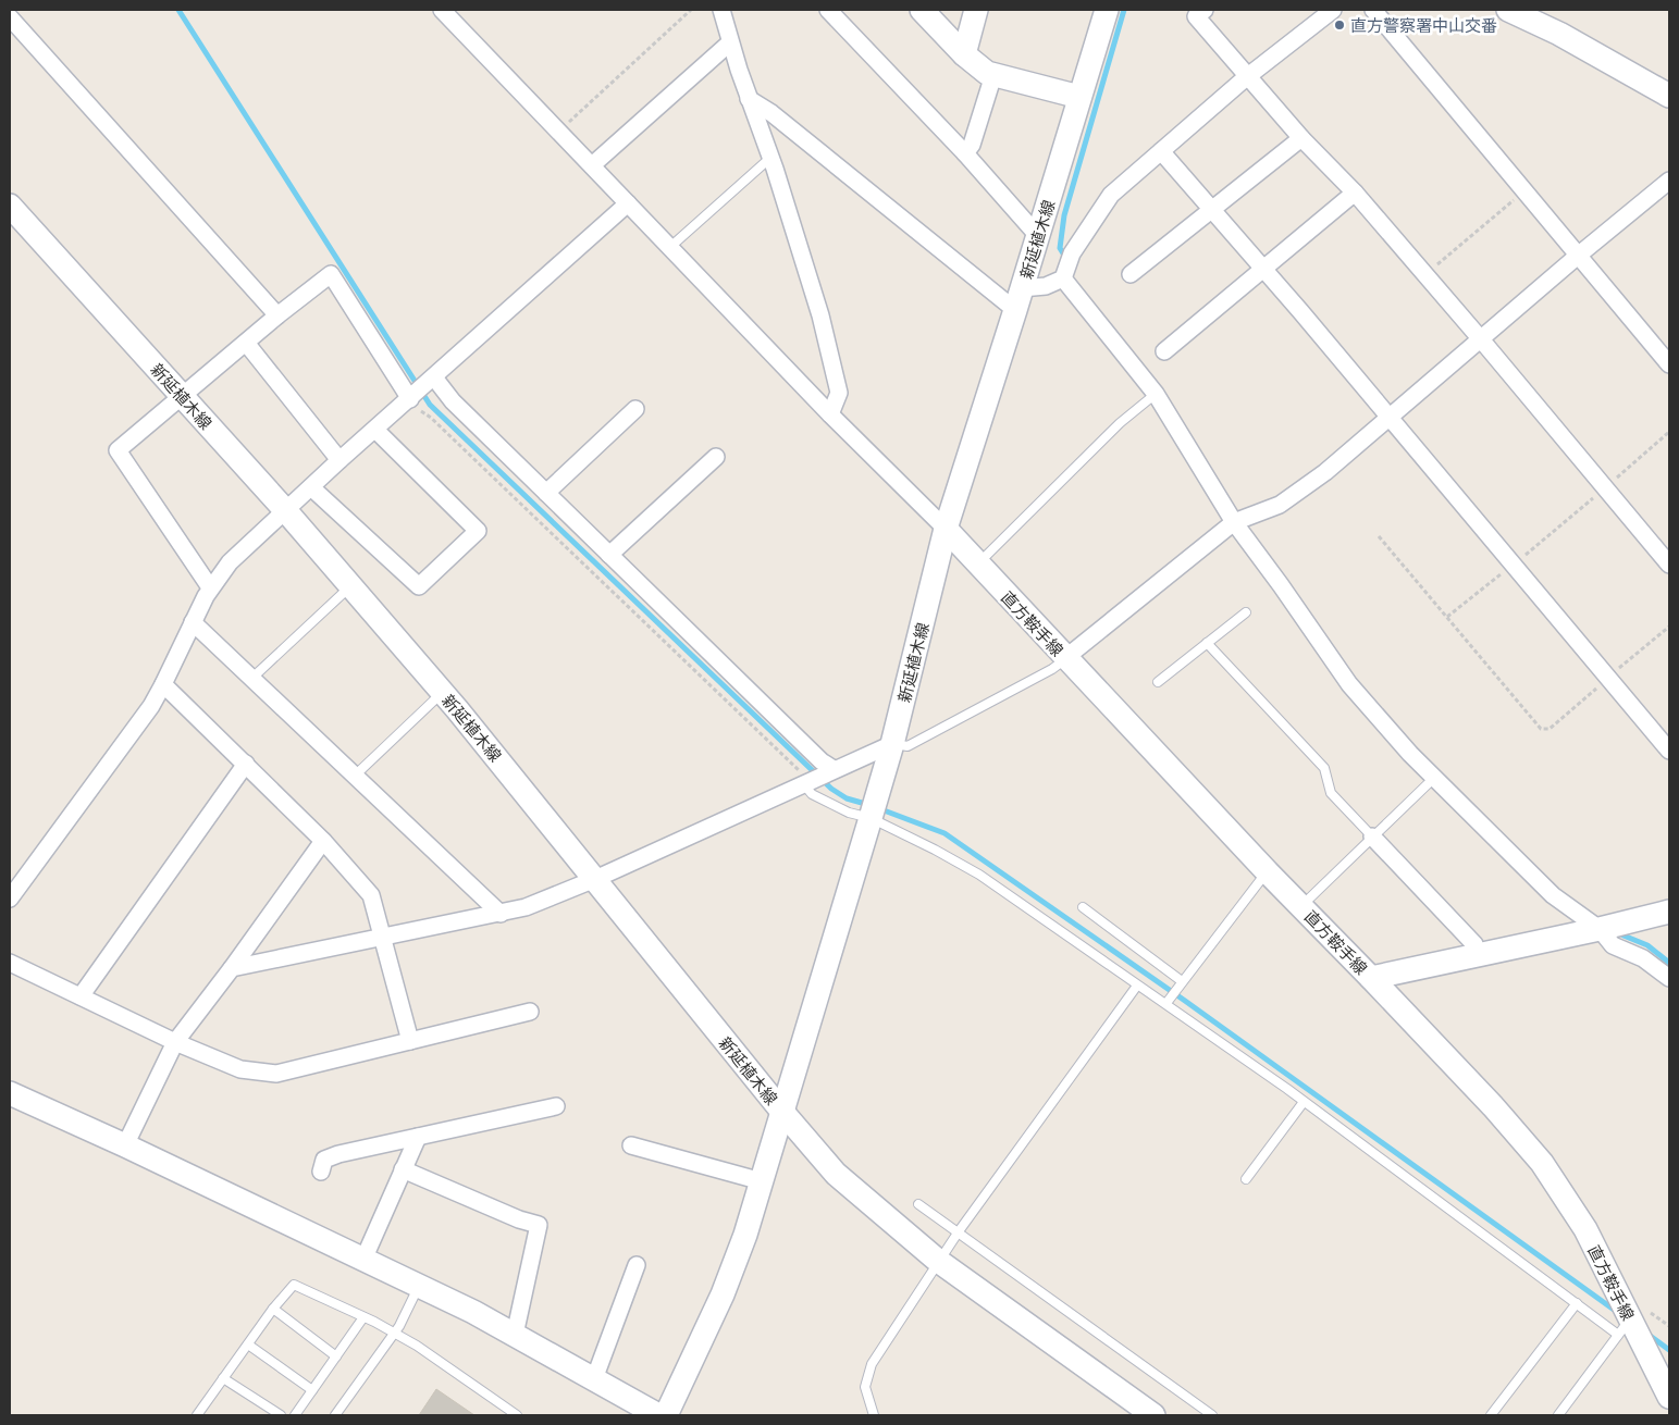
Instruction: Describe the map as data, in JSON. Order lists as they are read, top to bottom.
{
  "streets": {
    "main road": ["新延植木線", "直方鞍手線"]
  },
  "crossings": [
    ["新延植木線", "直方鞍手線"]
  ],
  "places": ["直方警察署中山交番"]
}
